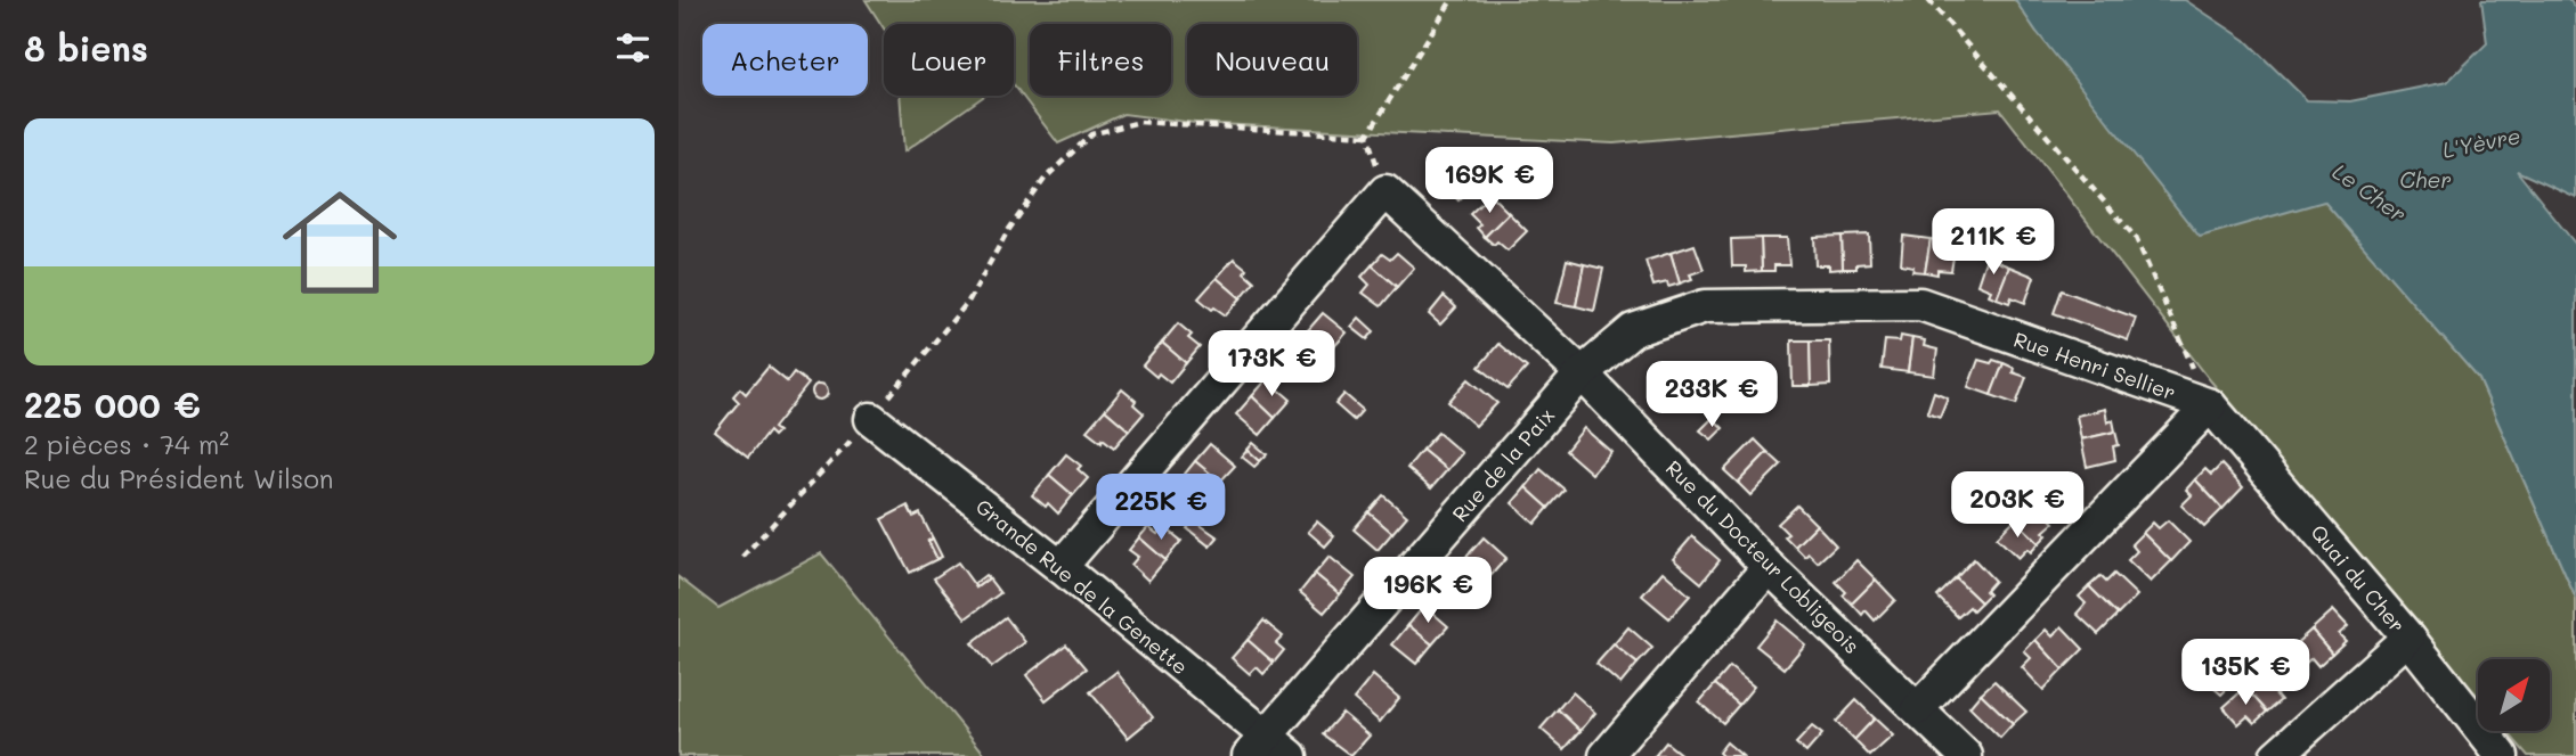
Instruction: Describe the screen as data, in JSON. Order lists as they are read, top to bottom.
{
  "streets": {
    "street": [
      "Rue Henri Sellier",
      "Rue de la Paix",
      "Rue du Docteur Lobligeois",
      "Quai du Cher",
      "Grande Rue de la Genette"
    ]
  },
  "crossings": [
    ["Rue Henri Sellier", "Rue de la Paix"],
    ["Rue Henri Sellier", "Rue du Docteur Lobligeois"],
    ["Rue Henri Sellier", "Quai du Cher"],
    ["Rue de la Paix", "Rue du Docteur Lobligeois"],
    ["Rue de la Paix", "Grande Rue de la Genette"]
  ],
  "water": ["L'Yèvre", "Cher", "Le Cher"],
  "north": "top right",
  "page": {
    "heading": "8 biens",
    "chip": [
      "Acheter",
      "Louer",
      "Filtres",
      "Nouveau"
    ],
    "list": [
      {
        "name": "225 000 €",
        "note": "2 pièces · 74 m² · Rue du Président Wilson"
      }
    ],
    "price": [
      "169K €",
      "211K €",
      "173K €",
      "233K €",
      "203K €",
      "225K €",
      "196K €",
      "135K €"
    ]
  }
}
